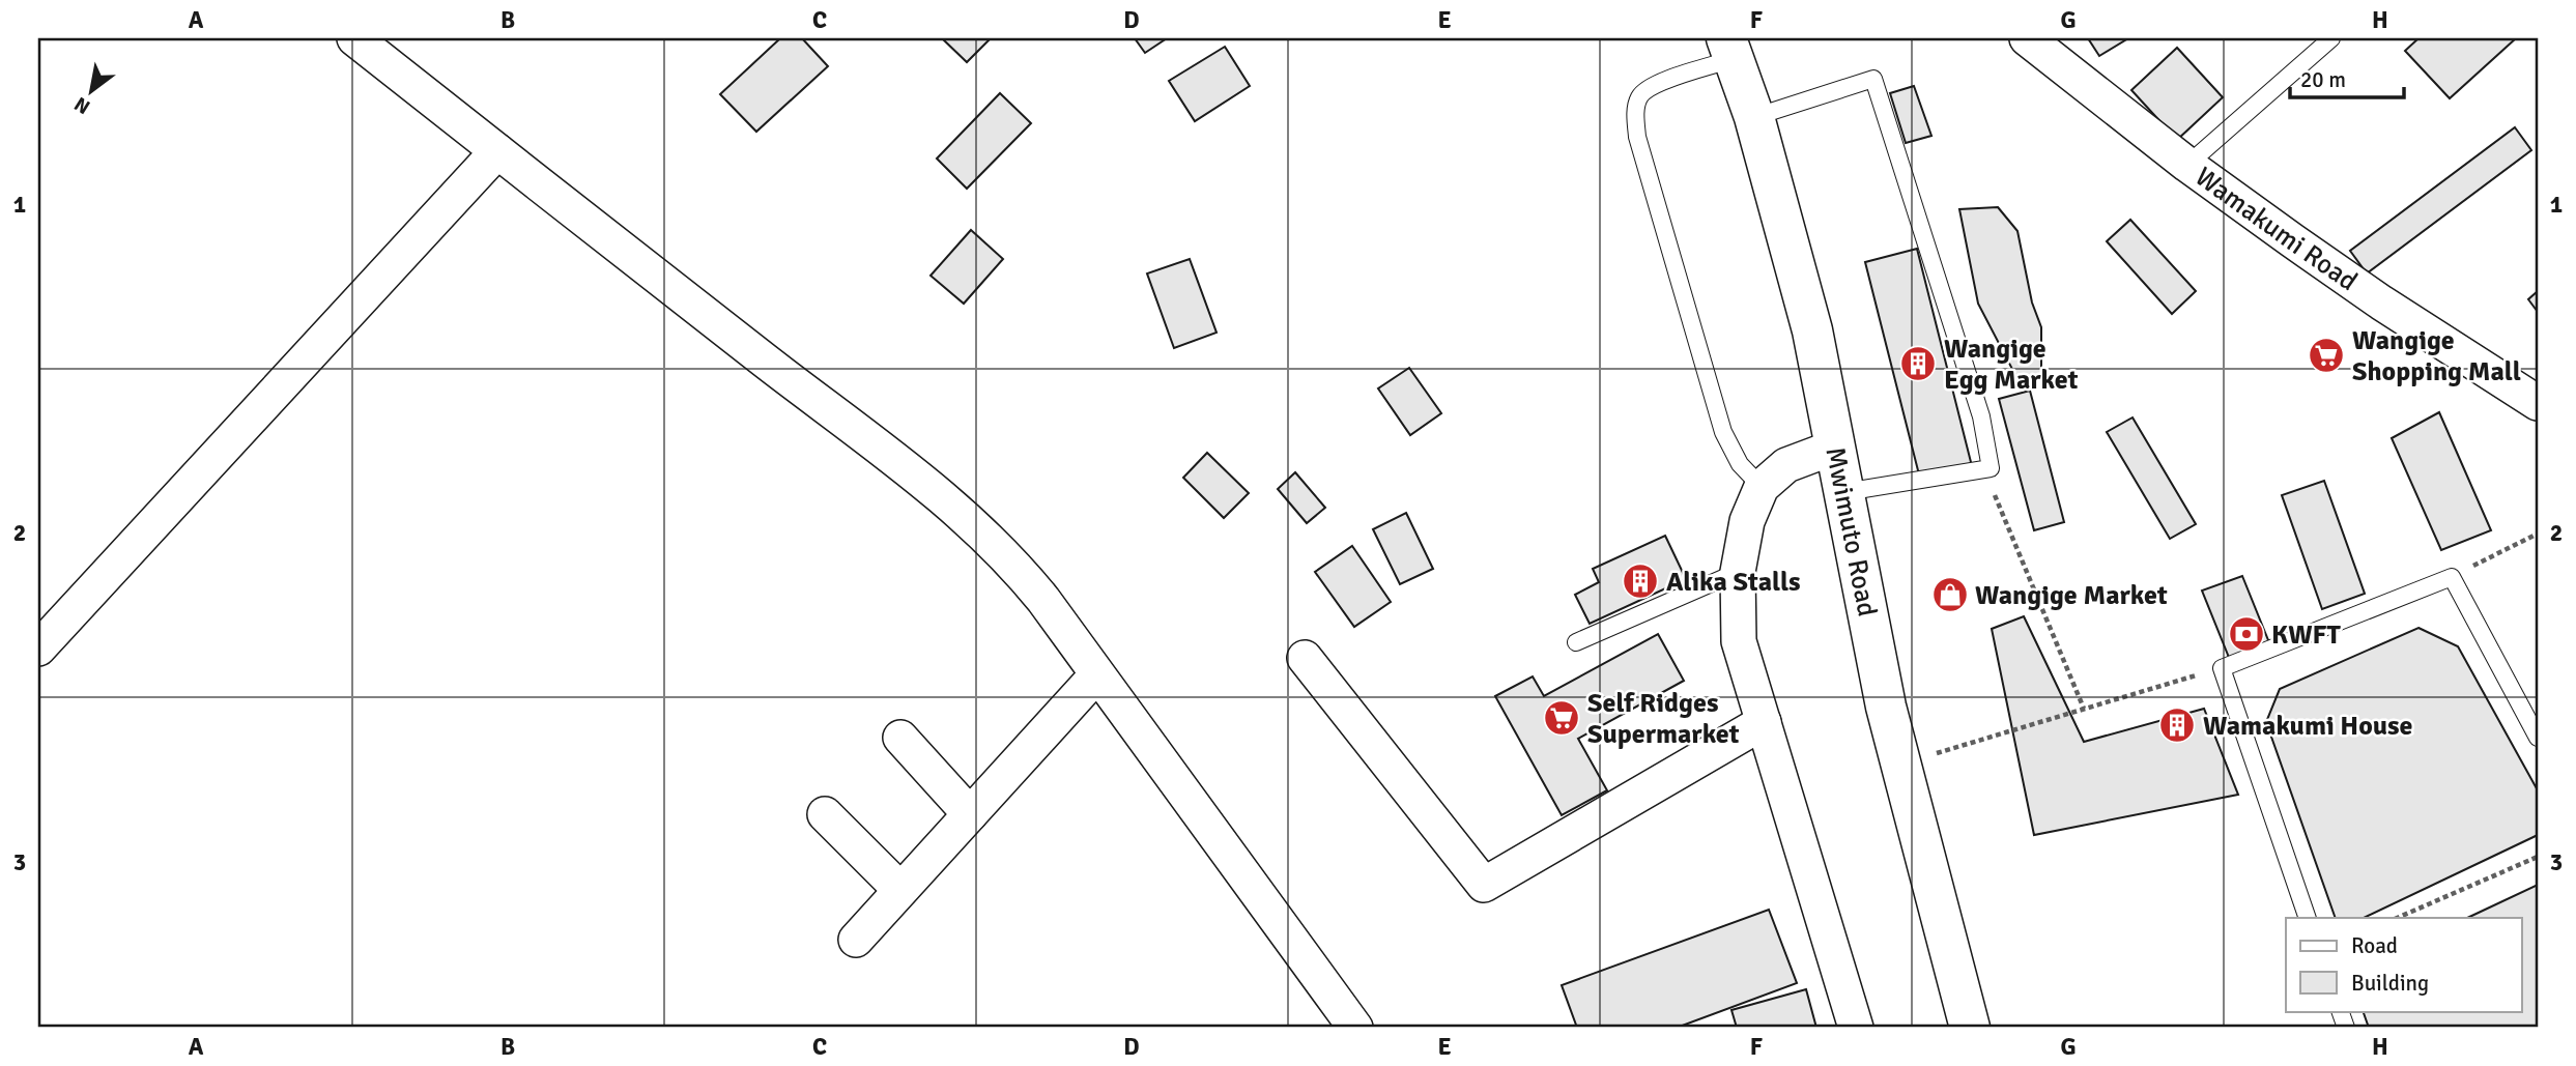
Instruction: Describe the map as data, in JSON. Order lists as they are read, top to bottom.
{
  "streets": {
    "main road": ["Mwimuto Road"],
    "street": ["Wamakumi Road"]
  },
  "places": {
    "supermarket": ["Wangige Shopping Mall", "Self Ridges Supermarket"],
    "building": ["Wangige Egg Market", "Alika Stalls", "Wamakumi House"],
    "shop": ["Wangige Market"],
    "bank": ["KWFT"]
  },
  "legend": ["Road", "Building"],
  "scale_bar": "20 m",
  "north": "bottom left",
  "grid": {
    "columns": [
      "A",
      "B",
      "C",
      "D",
      "E",
      "F",
      "G",
      "H"
    ],
    "rows": ["1", "2", "3"]
  }
}
